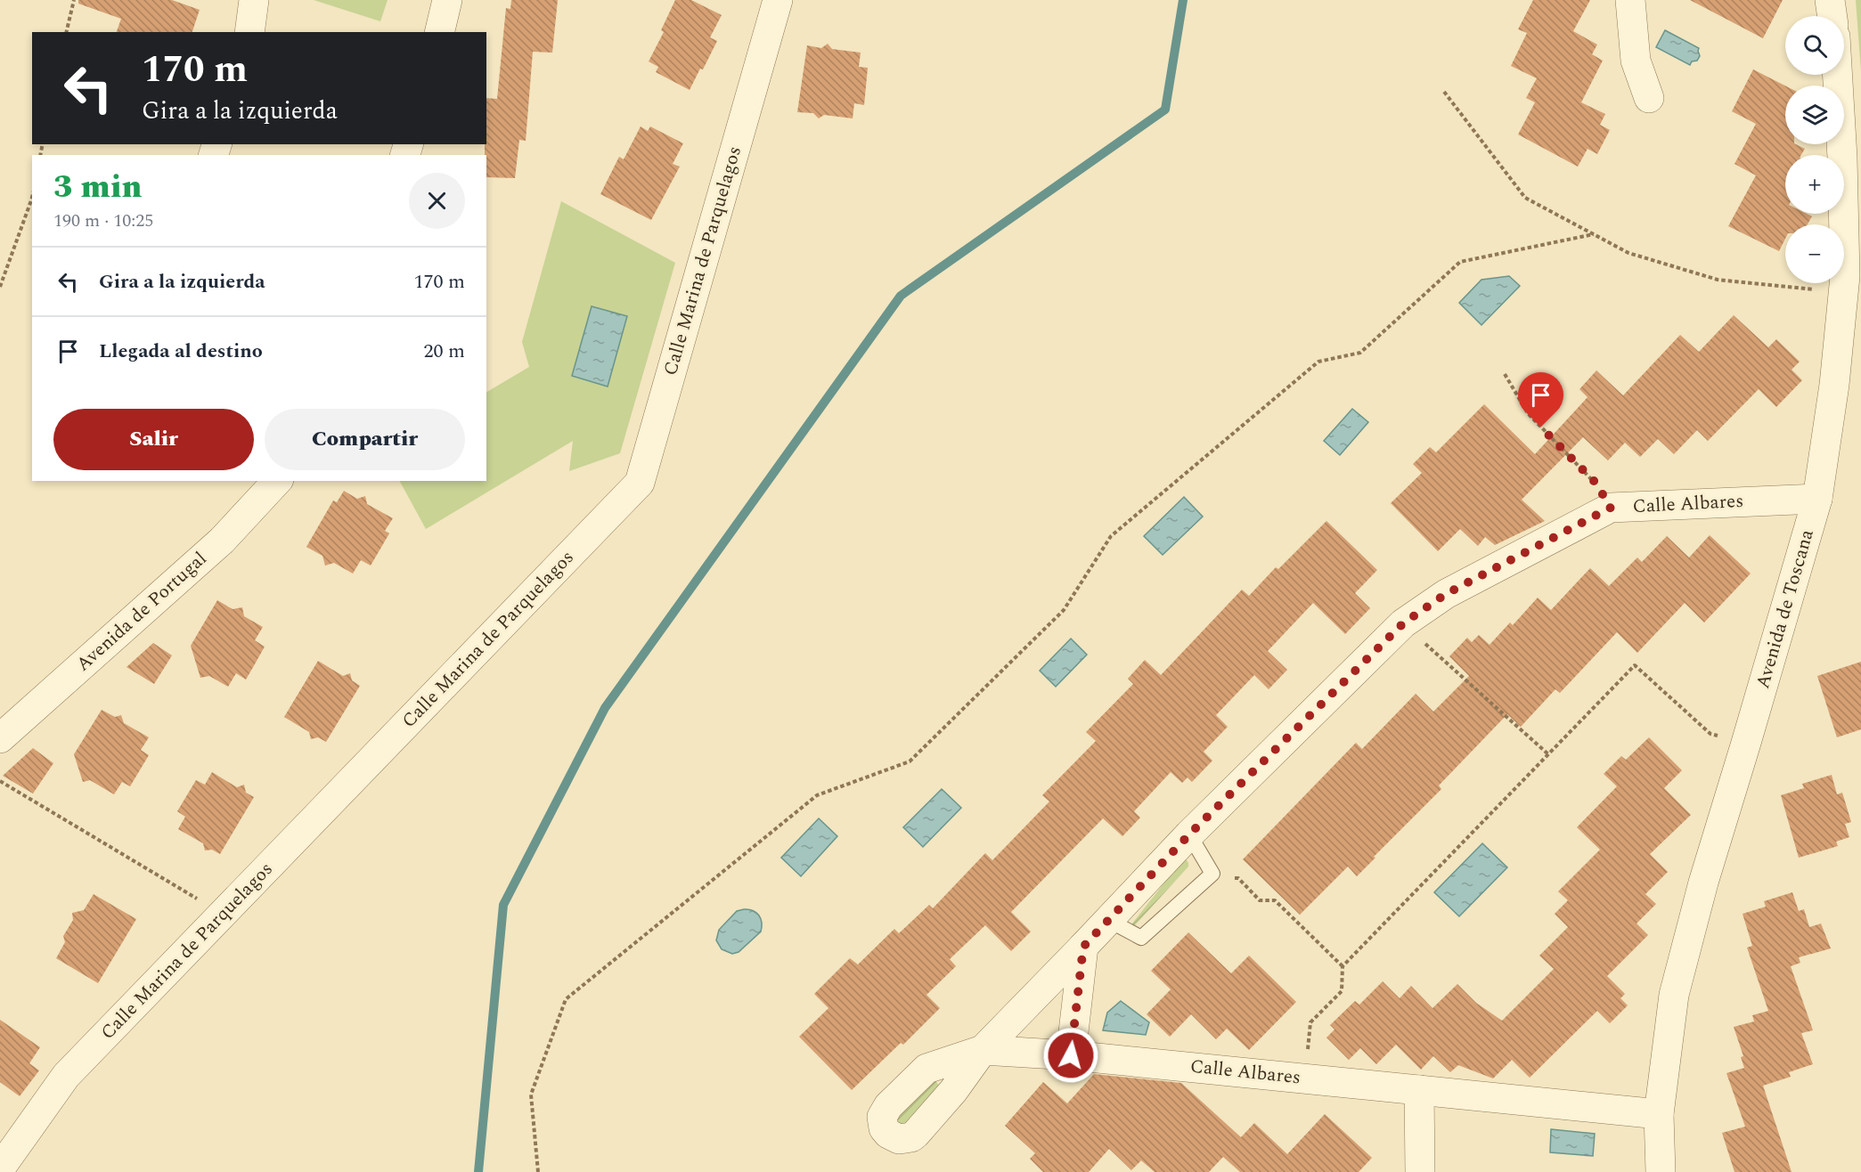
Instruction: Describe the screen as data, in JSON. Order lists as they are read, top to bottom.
{
  "streets": {
    "street": [
      "Calle Marina de Parquelagos",
      "Calle Albares",
      "Avenida de Toscana",
      "Avenida de Portugal"
    ]
  },
  "crossings": [
    ["Calle Albares", "Avenida de Toscana"]
  ],
  "page": {
    "map_buttons": ["+", "−"],
    "turn": ["170 m", "Gira a la izquierda"],
    "heading": ["3 min", "190 m · 10:25"],
    "list": [
      {
        "name": "Gira a la izquierda",
        "value": "170 m"
      },
      {
        "name": "Llegada al destino",
        "value": "20 m"
      }
    ],
    "buttons": ["Salir", "Compartir"]
  }
}
